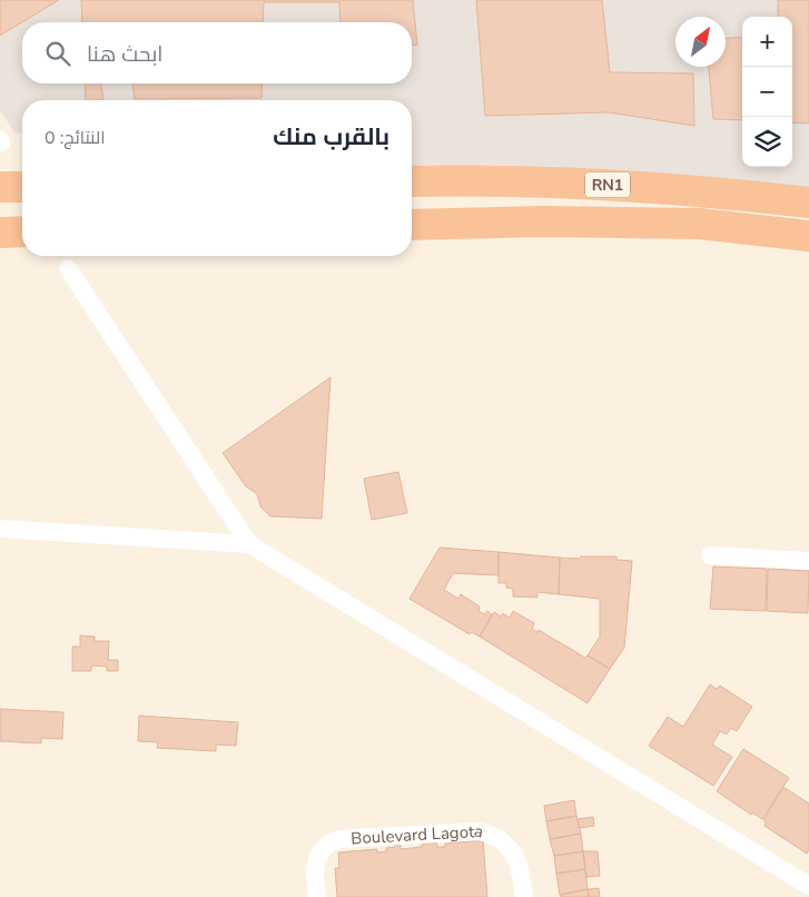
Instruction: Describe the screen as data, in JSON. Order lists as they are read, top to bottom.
{
  "streets": {
    "highway": ["RN1"],
    "street": ["Boulevard Lagota"]
  },
  "north": "top right",
  "page": {
    "map_buttons": ["+", "−"],
    "search": "ابحث هنا",
    "heading": ["بالقرب منك", "النتائج: 0"]
  }
}
